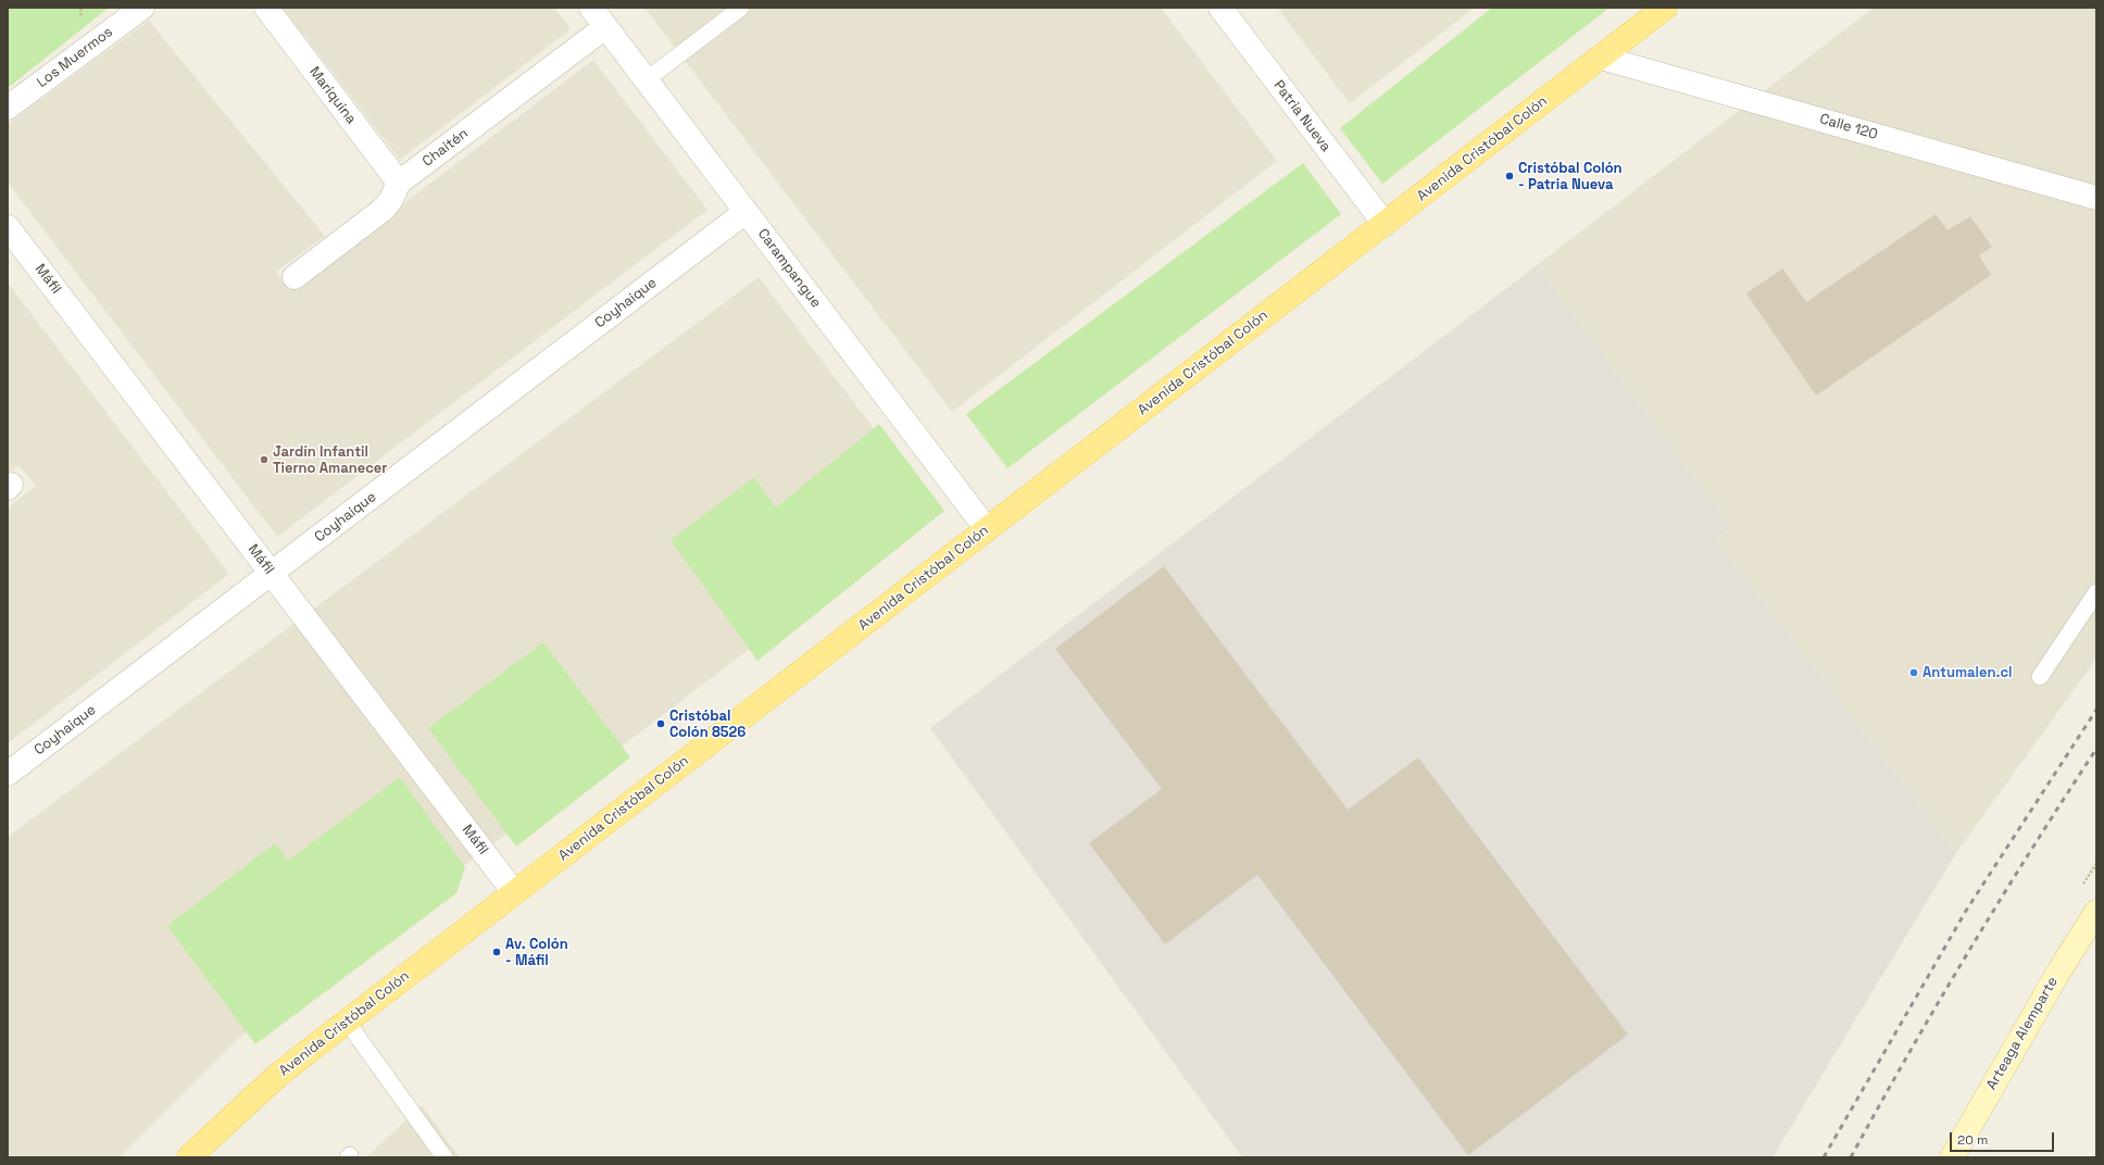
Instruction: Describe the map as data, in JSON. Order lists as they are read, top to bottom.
{
  "streets": {
    "main road": ["Avenida Cristóbal Colón", "Arteaga Alemparte"],
    "street": [
      "Los Muermos",
      "Mariquina",
      "Patria Nueva",
      "Calle 120",
      "Chaitén",
      "Carampangue",
      "Máfil",
      "Coyhaique"
    ]
  },
  "crossings": [
    ["Mariquina", "Chaitén"],
    ["Patria Nueva", "Avenida Cristóbal Colón"],
    ["Calle 120", "Avenida Cristóbal Colón"],
    ["Chaitén", "Carampangue"],
    ["Avenida Cristóbal Colón", "Carampangue"],
    ["Avenida Cristóbal Colón", "Máfil"],
    ["Carampangue", "Coyhaique"],
    ["Máfil", "Coyhaique"]
  ],
  "places": [
    "Cristóbal Colón - Patria Nueva",
    "Jardín Infantil Tierno Amanecer",
    "Antumalen.cl",
    "Cristóbal Colón 8526",
    "Av. Colón - Máfil"
  ],
  "scale_bar": "20 m"
}
